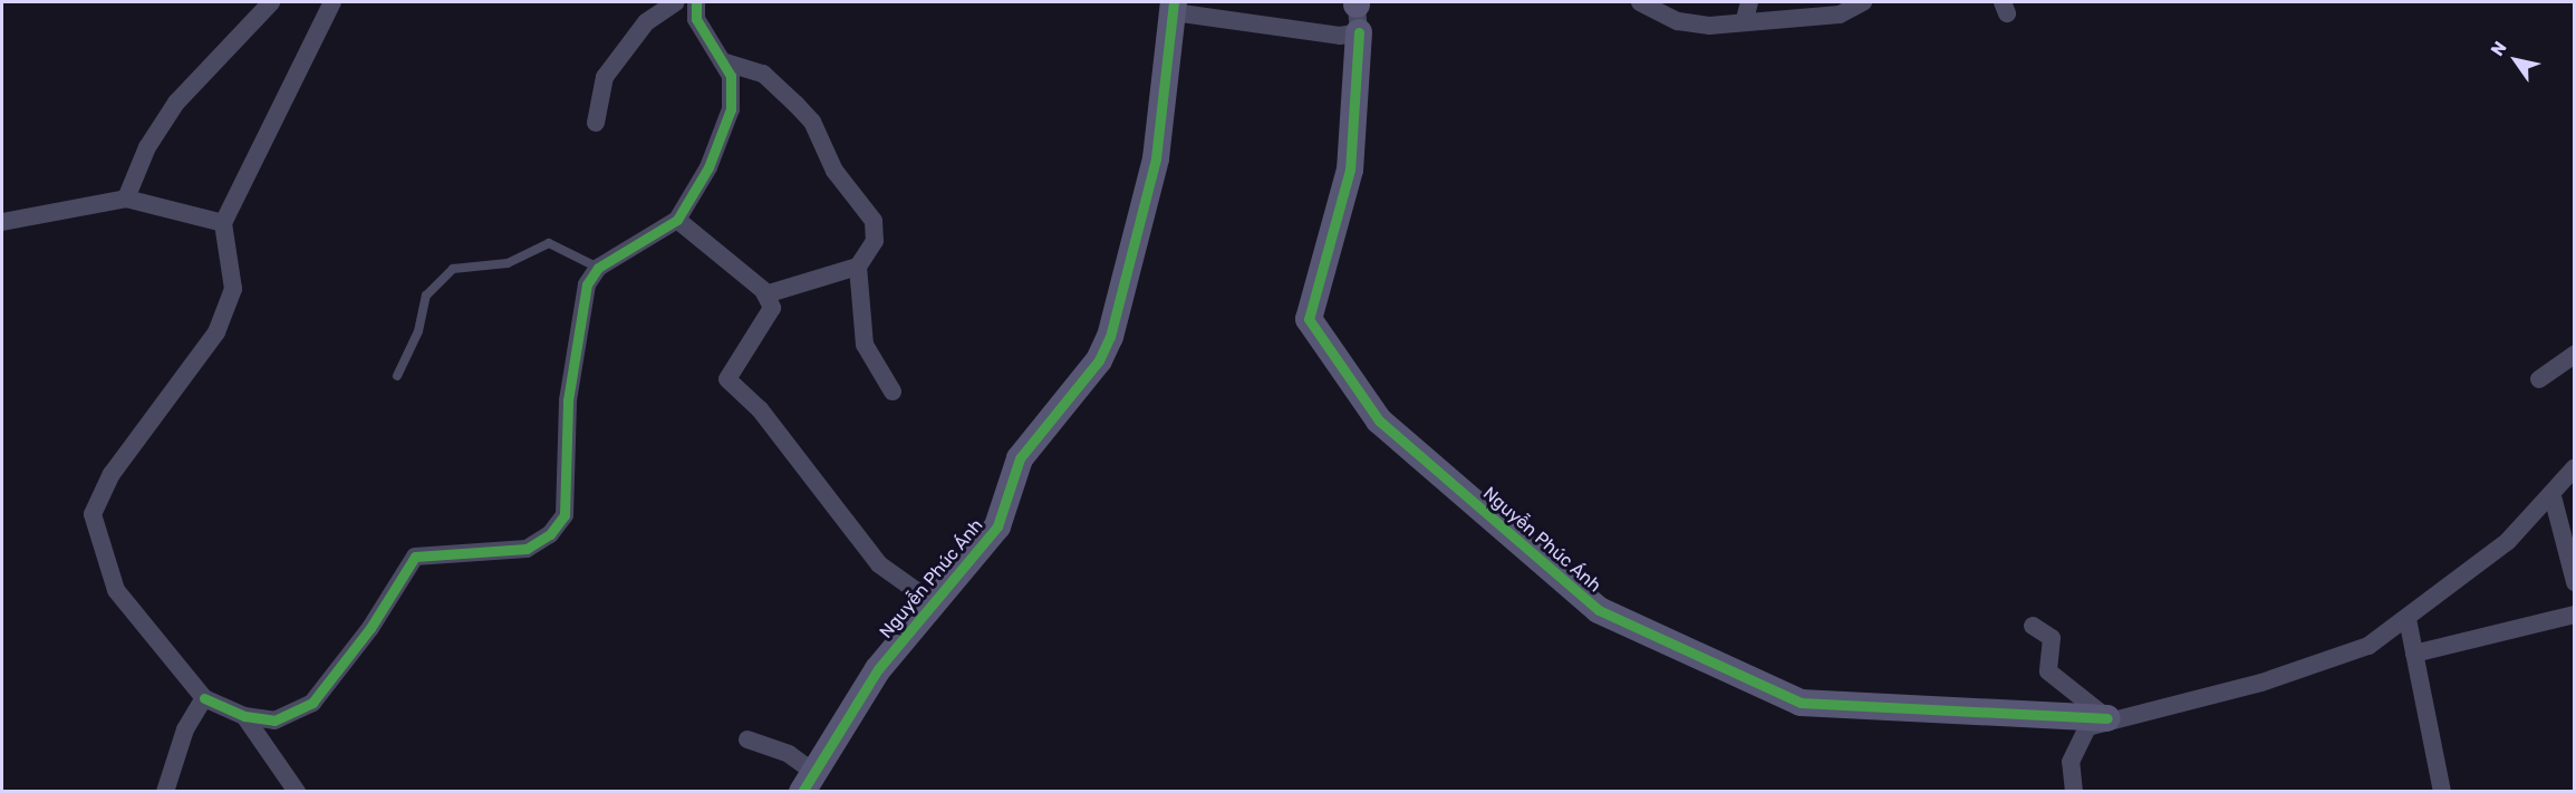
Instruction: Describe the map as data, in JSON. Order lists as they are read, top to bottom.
{
  "streets": {
    "street": ["Nguyễn Phúc Ánh"]
  },
  "north": "top left"
}
